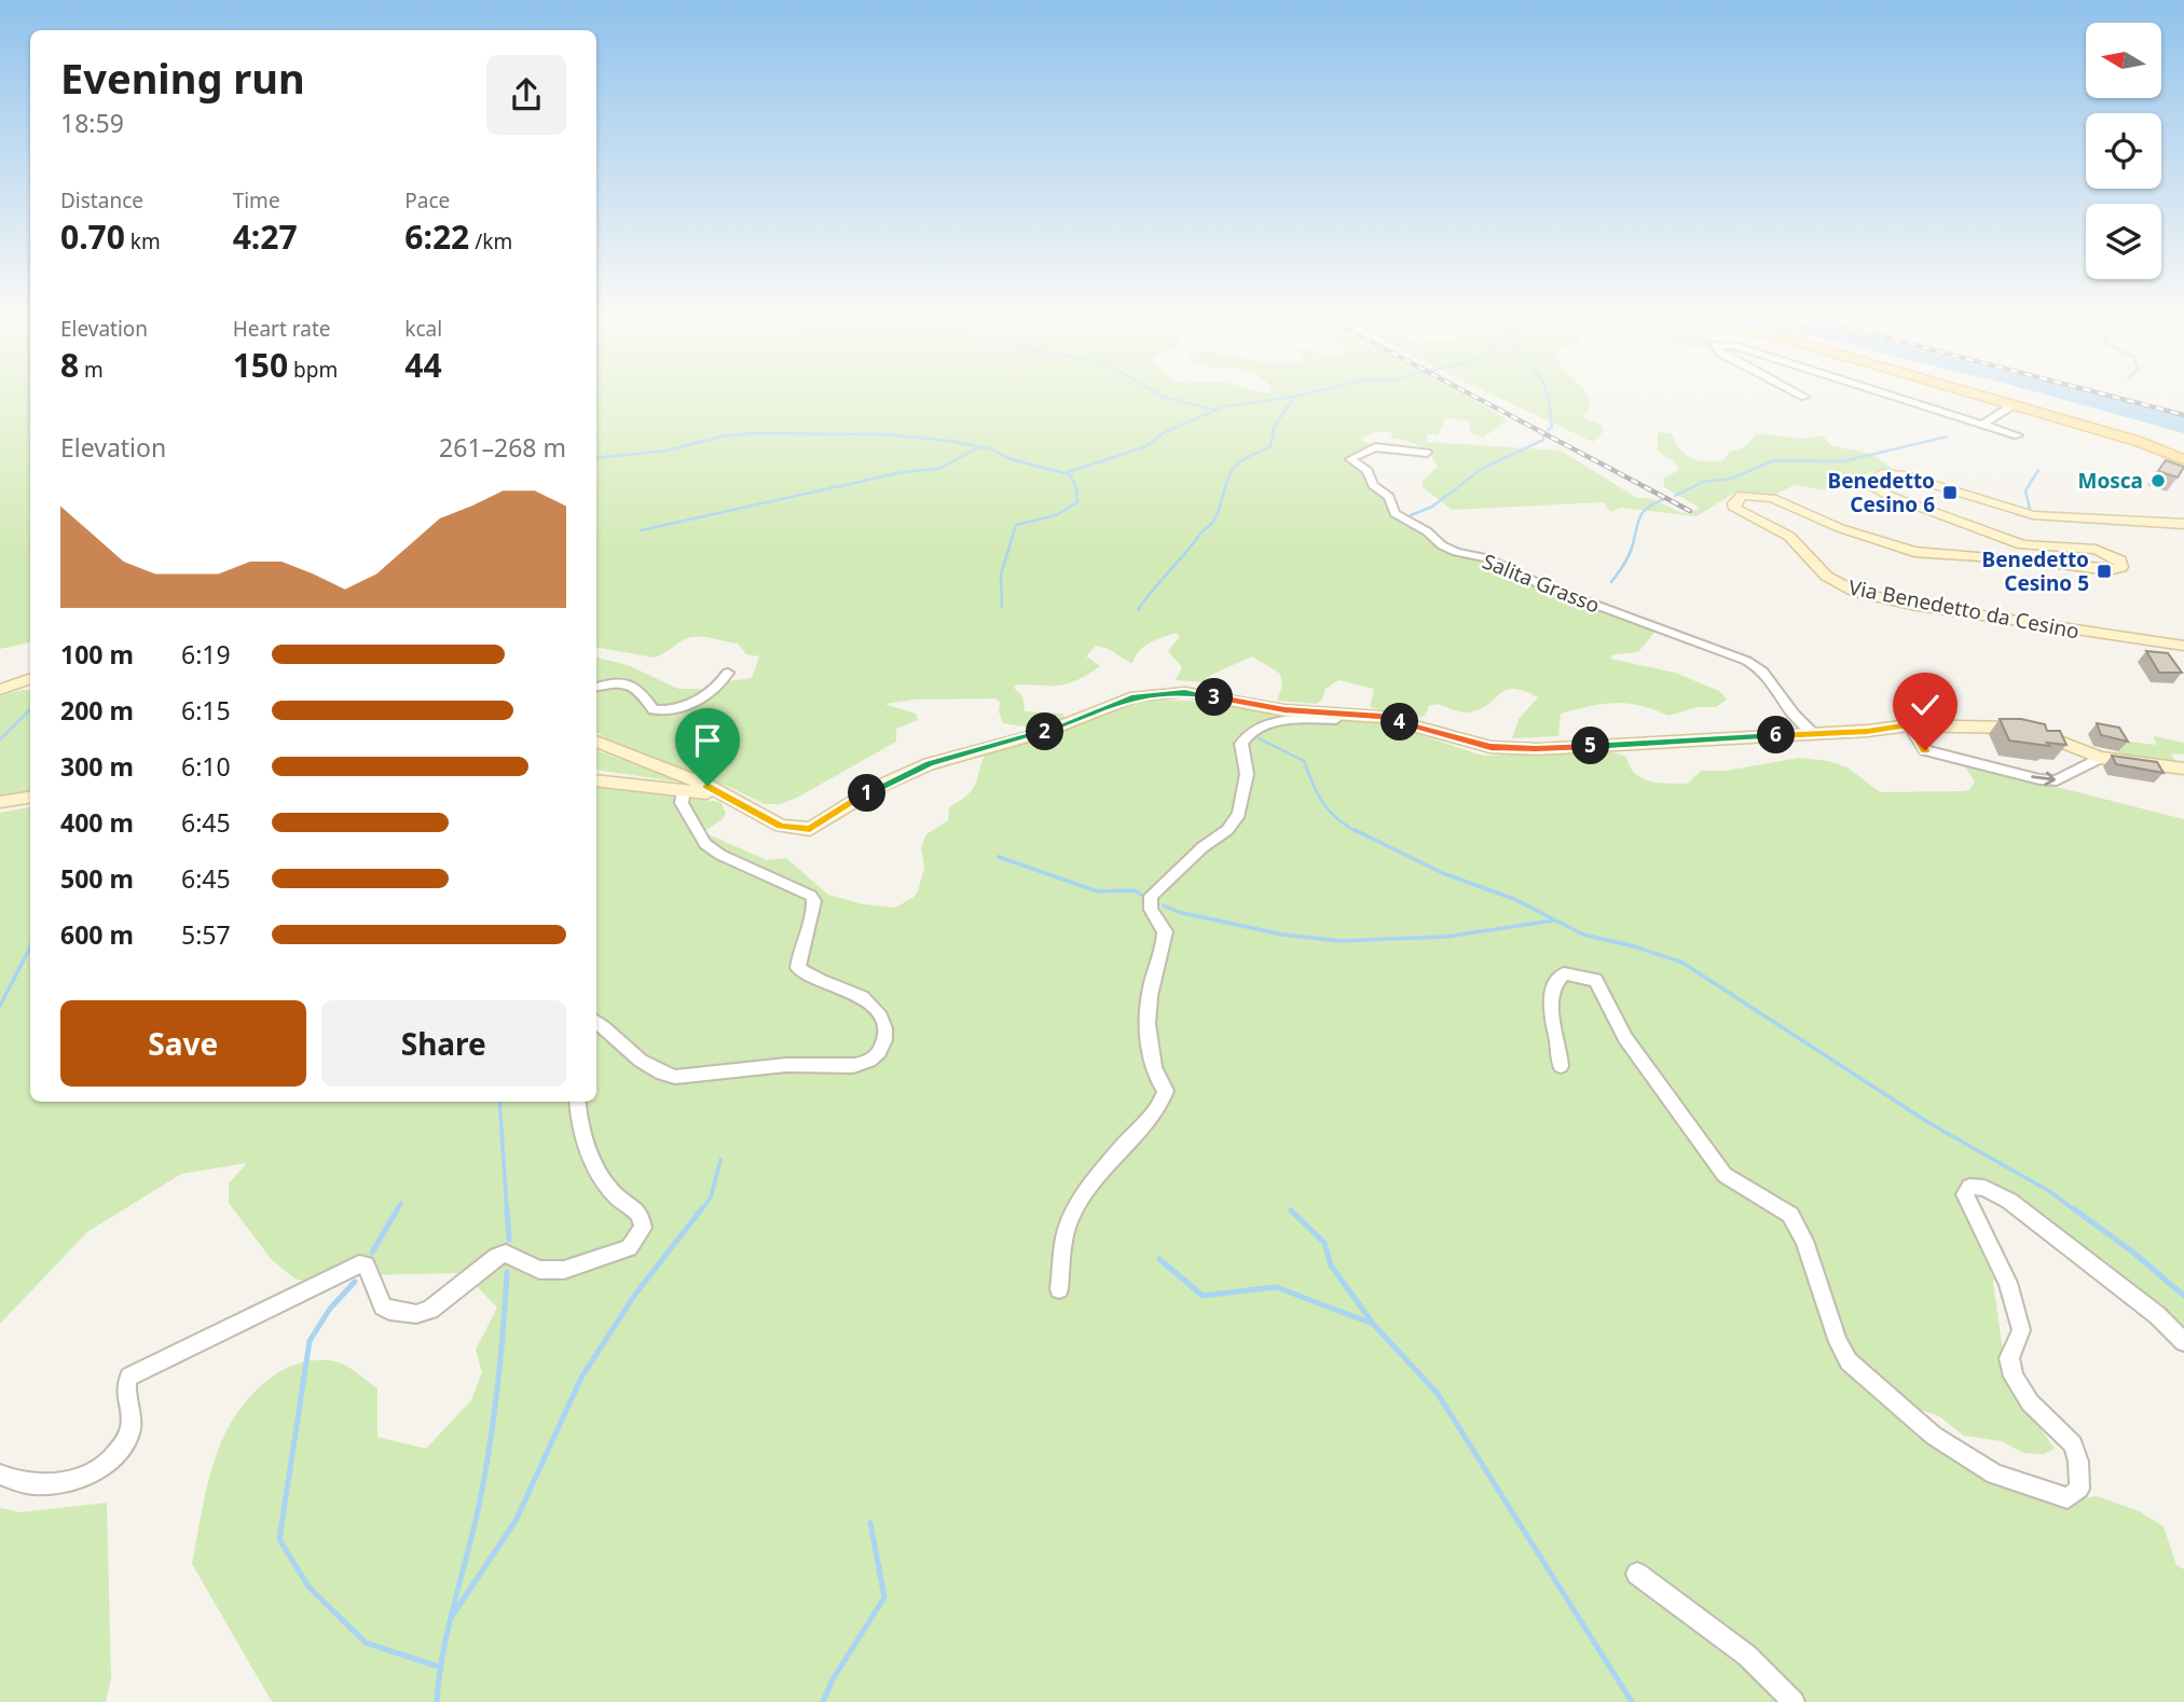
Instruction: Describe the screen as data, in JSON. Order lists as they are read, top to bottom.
{
  "streets": {
    "street": ["Salita Grasso", "Via Benedetto da Cesino"]
  },
  "places": {
    "other": ["Mosca"],
    "transit": ["Benedetto Cesino 6", "Benedetto Cesino 5"]
  },
  "north": "left",
  "page": {
    "heading": ["Evening run", "18:59"],
    "stats": [
      ["Distance", "0.70 km"],
      ["Time", "4:27"],
      ["Pace", "6:22 /km"],
      ["Elevation", "8 m"],
      ["Heart rate", "150 bpm"],
      ["kcal", "44"]
    ],
    "chart": ["Elevation", "261–268 m"],
    "list": [
      {
        "name": "100 m",
        "note": "6:19"
      },
      {
        "name": "200 m",
        "note": "6:15"
      },
      {
        "name": "300 m",
        "note": "6:10"
      },
      {
        "name": "400 m",
        "note": "6:45"
      },
      {
        "name": "500 m",
        "note": "6:45"
      },
      {
        "name": "600 m",
        "note": "5:57"
      }
    ],
    "pins": [
      "3",
      "4",
      "2",
      "6",
      "5",
      "1"
    ],
    "buttons": ["Save", "Share"]
  }
}
